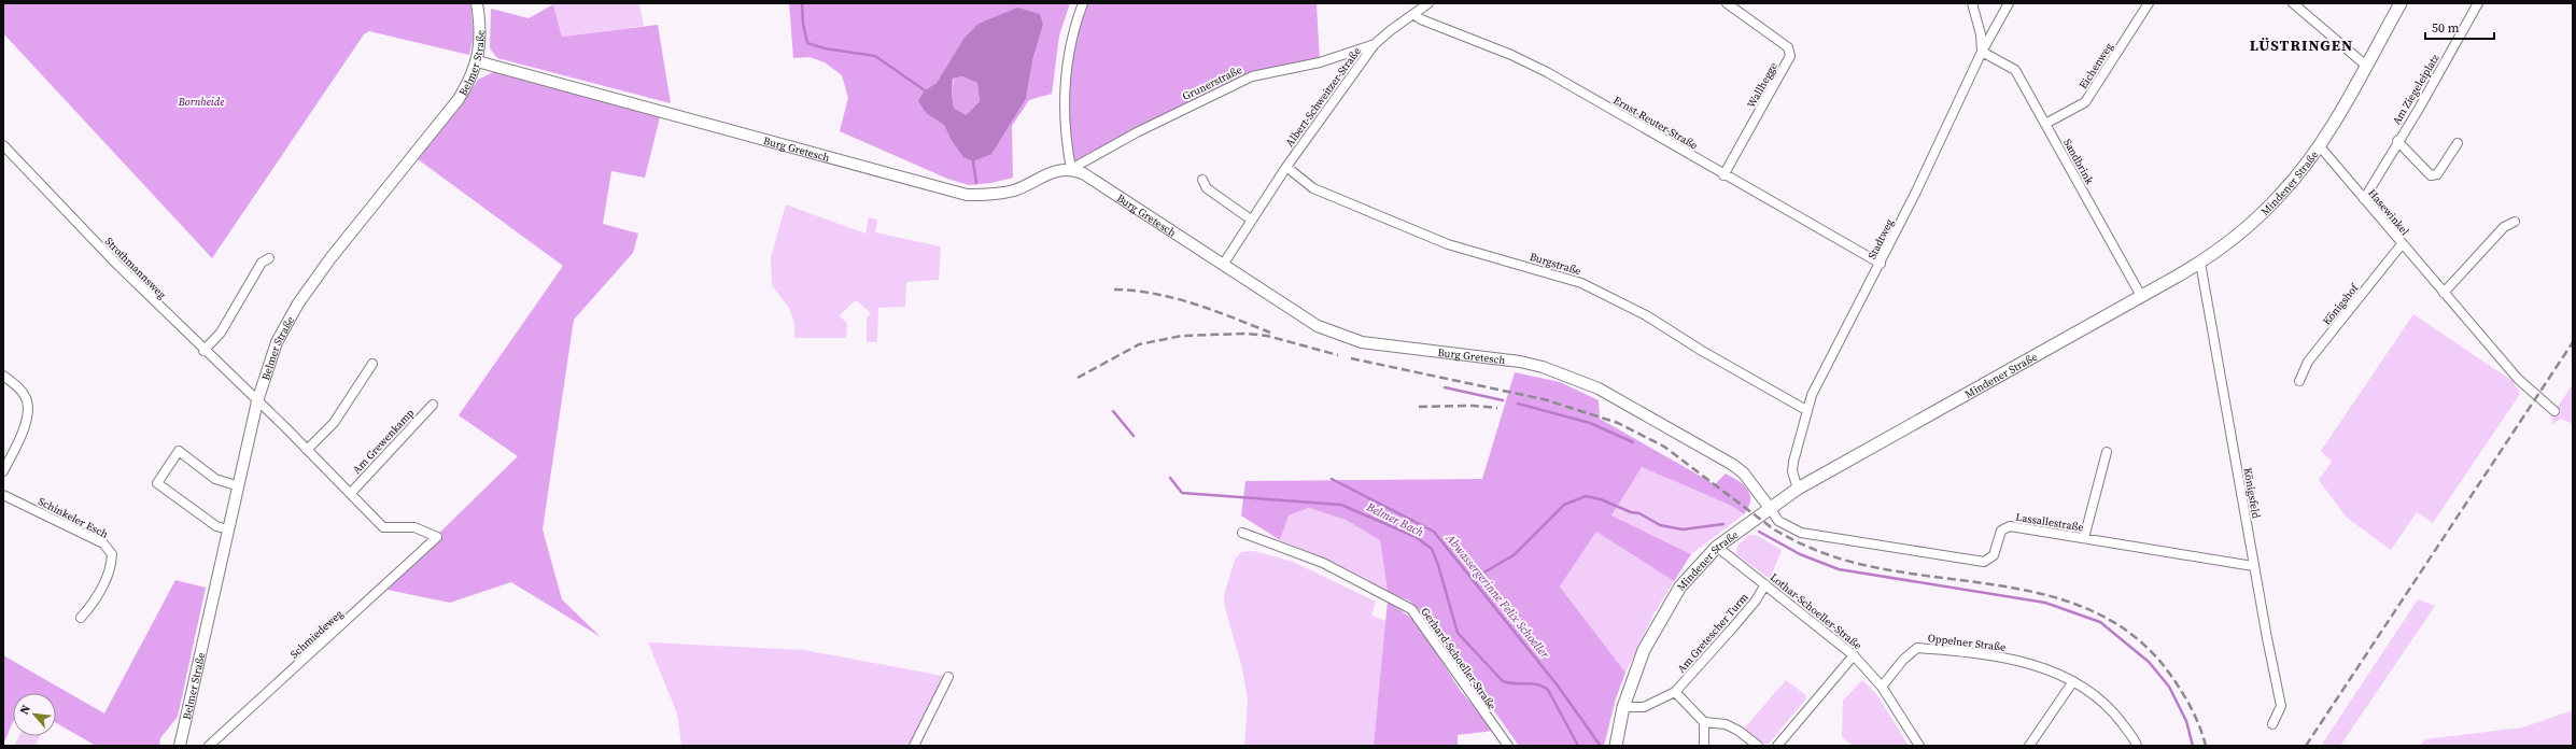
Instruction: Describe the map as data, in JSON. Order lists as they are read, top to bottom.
{
  "streets": {
    "main road": ["Mindener Straße"],
    "street": [
      "Belmer Straße",
      "Eichenweg",
      "Grunerstraße",
      "Wallhegge",
      "Am Ziegeleiplatz",
      "Albert-Schweitzer-Straße",
      "Ernst-Reuter-Straße",
      "Burg Gretesch",
      "Sandbrink",
      "Hasewinkel",
      "Stadtweg",
      "Burgstraße",
      "Strothmannsweg",
      "Königshof",
      "Am Grewenkamp",
      "Königsfeld",
      "Schinkeler Esch",
      "Lassallestraße",
      "Lothar-Schoeller-Straße",
      "Am Gretescher Turm",
      "Schmiedeweg",
      "Oppelner Straße",
      "Gerhard-Schoeller-Straße"
    ]
  },
  "crossings": [
    ["Belmer Straße", "Burg Gretesch"],
    ["Belmer Straße", "Strothmannsweg"],
    ["Eichenweg", "Sandbrink"],
    ["Grunerstraße", "Albert-Schweitzer-Straße"],
    ["Grunerstraße", "Burg Gretesch"],
    ["Wallhegge", "Ernst-Reuter-Straße"],
    ["Am Ziegeleiplatz", "Hasewinkel"],
    ["Albert-Schweitzer-Straße", "Ernst-Reuter-Straße"],
    ["Albert-Schweitzer-Straße", "Burg Gretesch"],
    ["Albert-Schweitzer-Straße", "Burgstraße"],
    ["Ernst-Reuter-Straße", "Stadtweg"],
    ["Burg Gretesch", "Mindener Straße"],
    ["Burg Gretesch", "Lassallestraße"],
    ["Sandbrink", "Mindener Straße"],
    ["Sandbrink", "Stadtweg"],
    ["Mindener Straße", "Hasewinkel"],
    ["Mindener Straße", "Stadtweg"],
    ["Mindener Straße", "Königsfeld"],
    ["Mindener Straße", "Lassallestraße"],
    ["Mindener Straße", "Lothar-Schoeller-Straße"],
    ["Mindener Straße", "Am Gretescher Turm"],
    ["Hasewinkel", "Königshof"],
    ["Stadtweg", "Burgstraße"],
    ["Am Grewenkamp", "Schmiedeweg"],
    ["Königsfeld", "Lassallestraße"],
    ["Lothar-Schoeller-Straße", "Am Gretescher Turm"],
    ["Lothar-Schoeller-Straße", "Oppelner Straße"]
  ],
  "districts": ["LÜSTRINGEN"],
  "water": ["Belmer Bach", "Abwassergerinne Felix Schoeller"],
  "parks": ["Bornheide"],
  "scale_bar": "50 m",
  "north": "top left"
}
